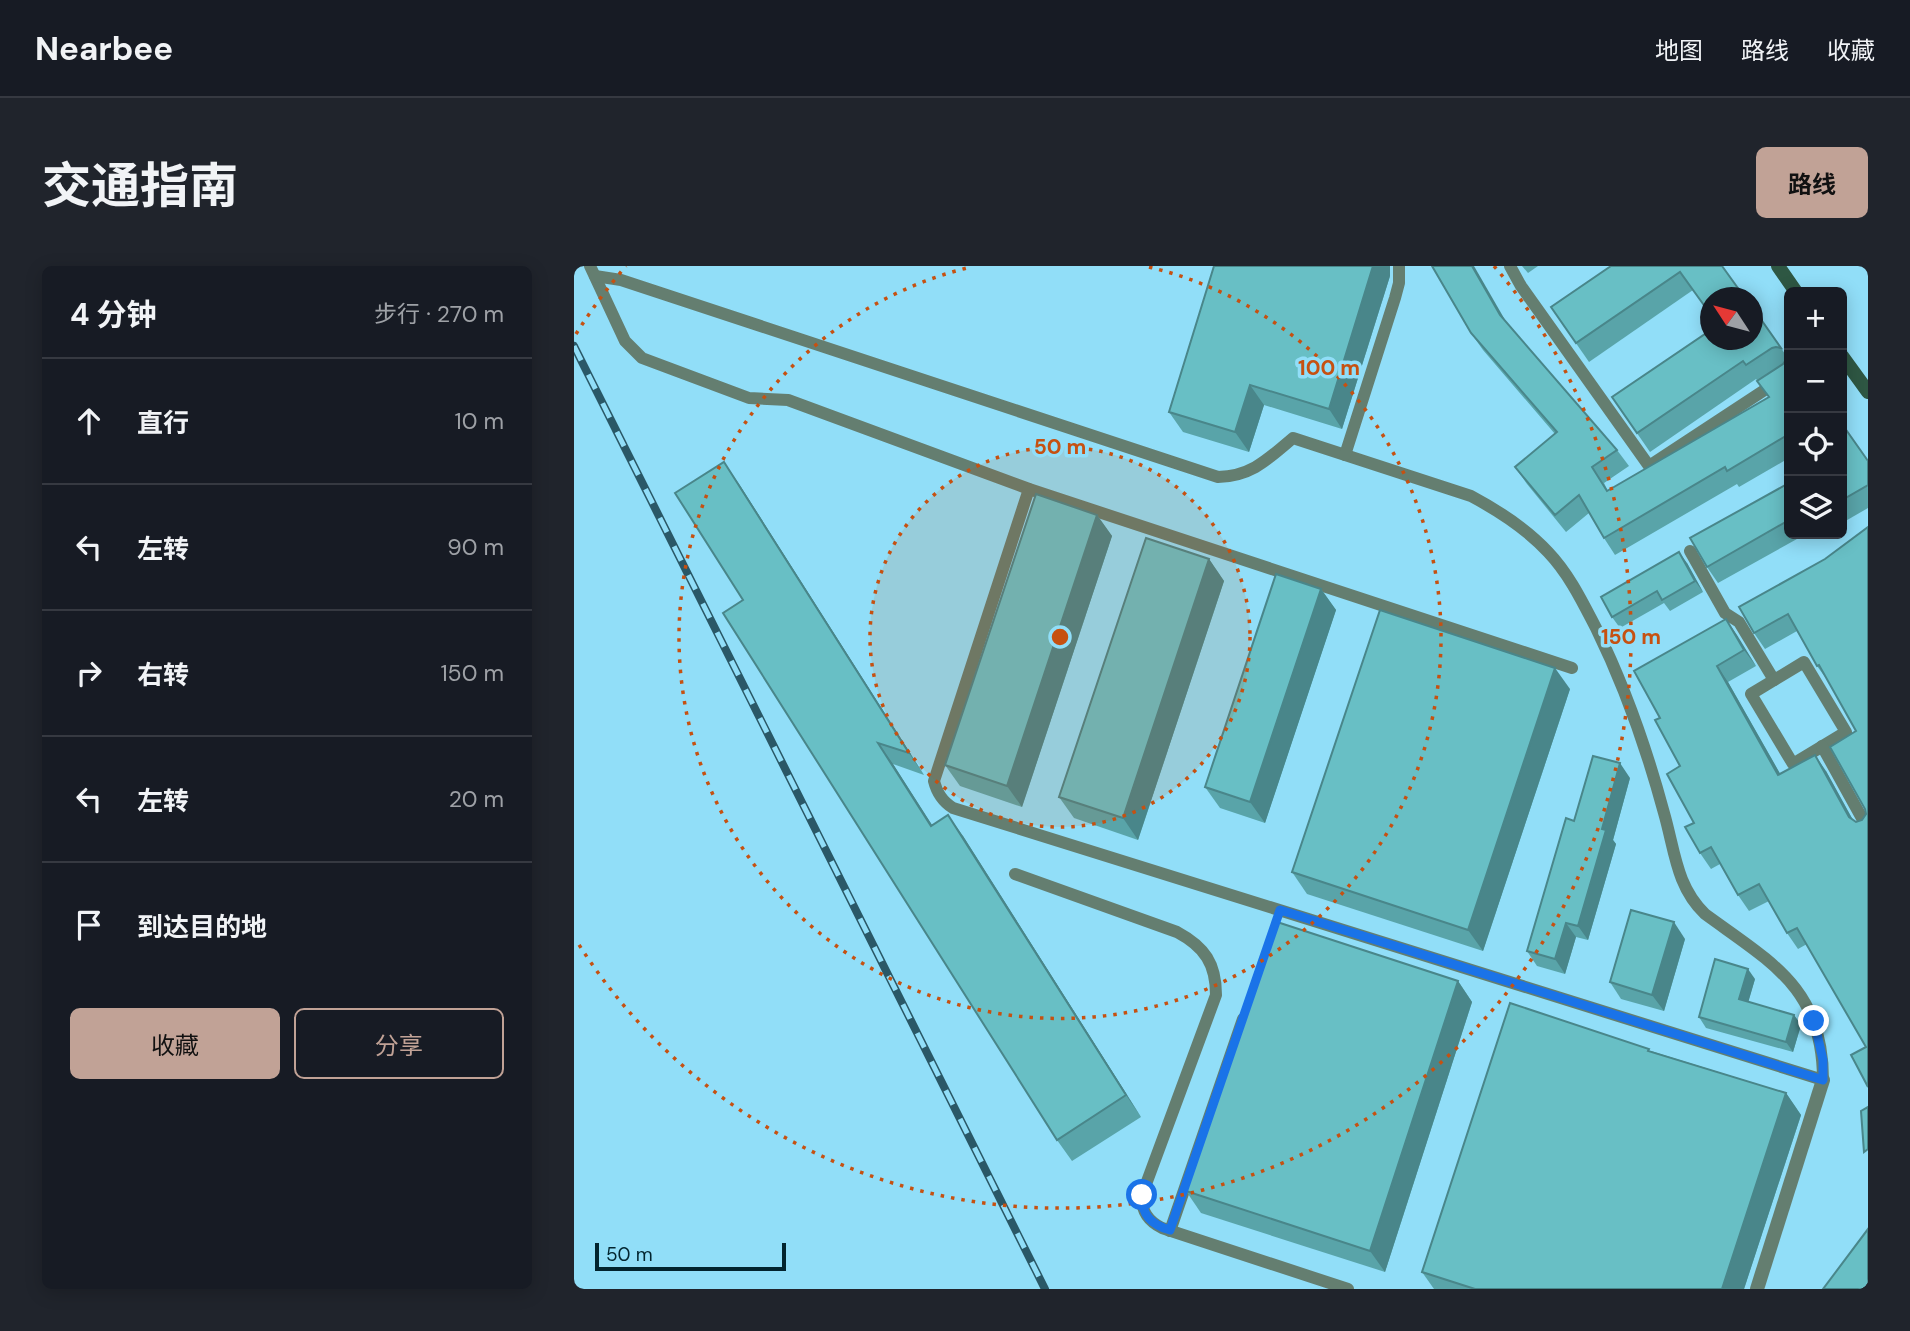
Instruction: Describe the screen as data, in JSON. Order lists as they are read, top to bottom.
{
  "scale_bar": "50 m",
  "north": "top left",
  "page": {
    "header": "Nearbee",
    "nav": ["地图", "路线", "收藏"],
    "title": "交通指南",
    "buttons": [
      "路线",
      ["收藏", "分享"]
    ],
    "heading": ["4 分钟", "步行 · 270 m"],
    "map_buttons": ["+", "−"],
    "list": [
      ["直行", "10 m"],
      ["左转", "90 m"],
      ["右转", "150 m"],
      ["左转", "20 m"],
      "到达目的地"
    ],
    "scale": "50 m"
  },
  "rings": ["100 m", "50 m", "150 m"]
}
